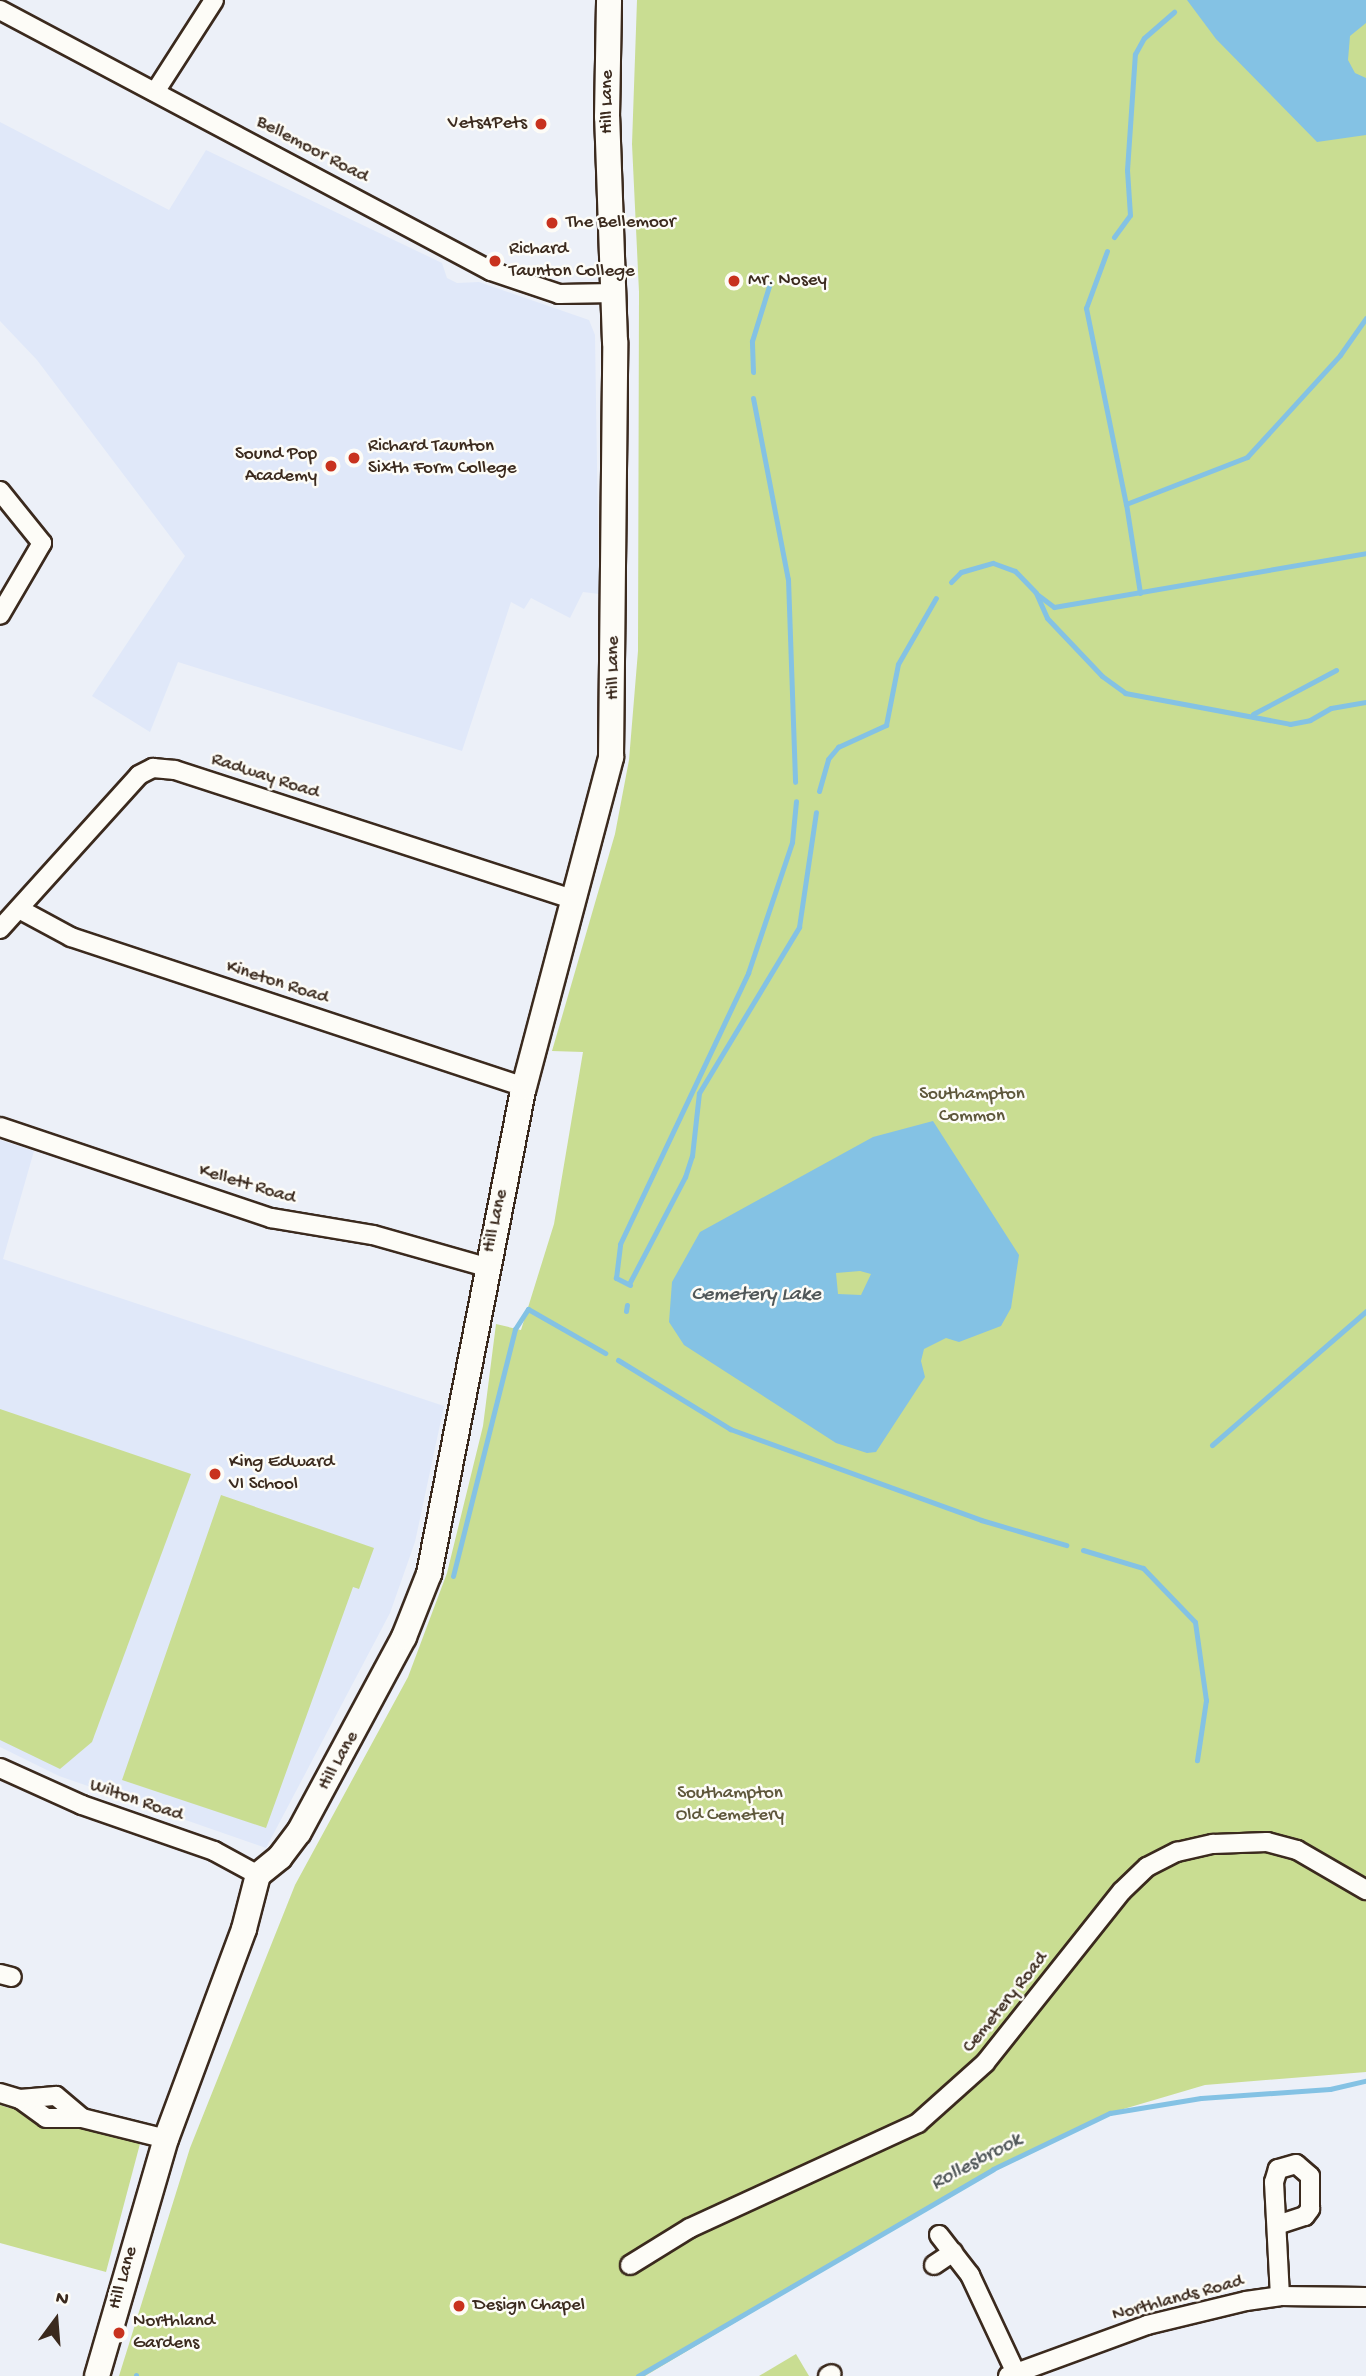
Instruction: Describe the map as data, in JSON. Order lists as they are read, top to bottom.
{
  "streets": {
    "street": [
      "Hill Lane",
      "Bellemoor Road",
      "Radway Road",
      "Kineton Road",
      "Kellett Road",
      "Wilton Road",
      "Cemetery Road",
      "Northlands Road"
    ]
  },
  "crossings": [
    ["Hill Lane", "Bellemoor Road"],
    ["Hill Lane", "Radway Road"],
    ["Hill Lane", "Kineton Road"],
    ["Hill Lane", "Kellett Road"],
    ["Hill Lane", "Wilton Road"],
    ["Radway Road", "Kineton Road"]
  ],
  "water": ["Cemetery Lake", "Rollesbrook"],
  "parks": ["Southampton Common", "Southampton Old Cemetery"],
  "places": [
    "Vets4Pets",
    "The Bellemoor",
    "Richard Taunton College",
    "Mr. Nosey",
    "Richard Taunton Sixth Form College",
    "Sound Pop Academy",
    "King Edward VI School",
    "Design Chapel",
    "Northland Gardens"
  ],
  "north": "top"
}
